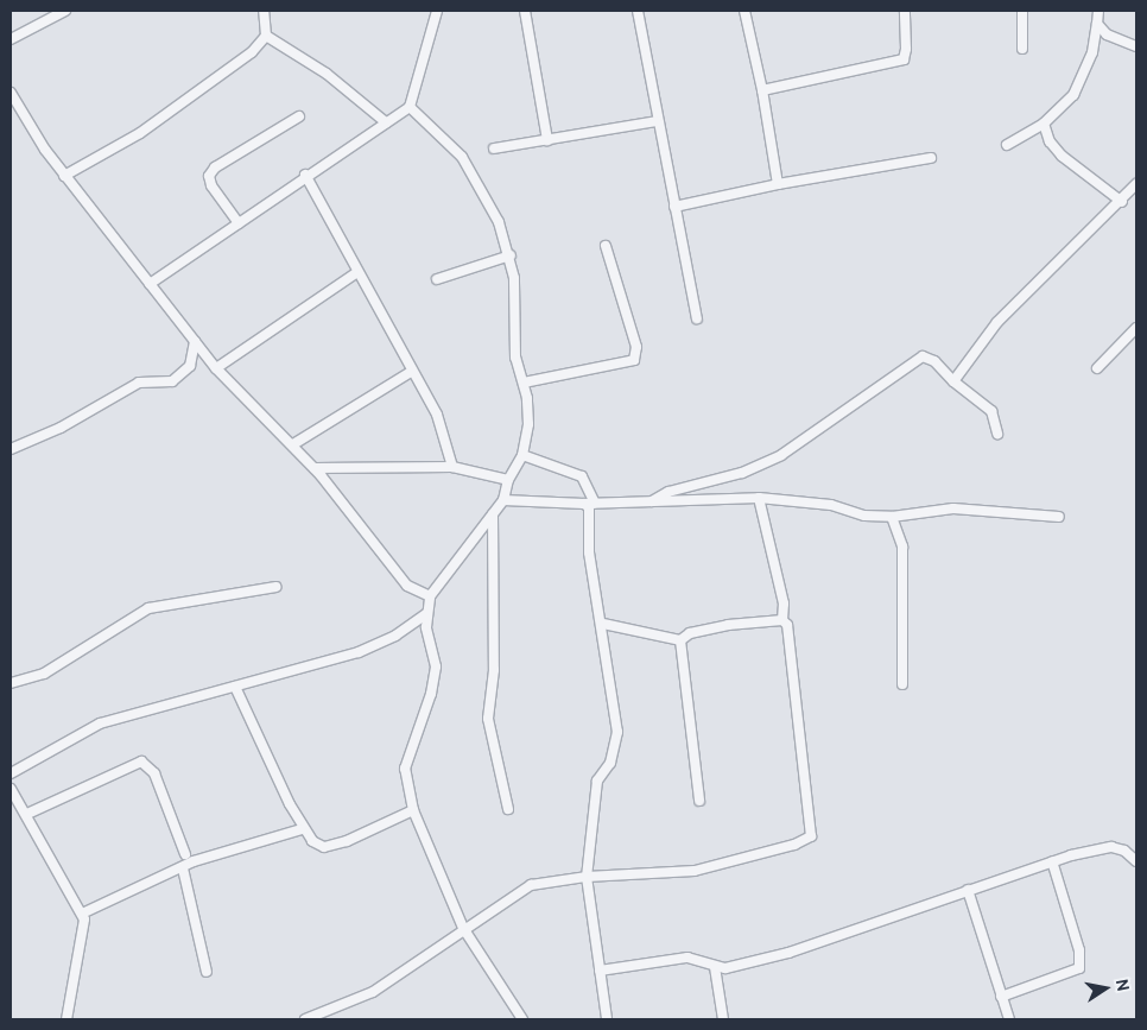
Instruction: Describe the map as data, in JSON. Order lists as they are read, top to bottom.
{
  "north": "right"
}
